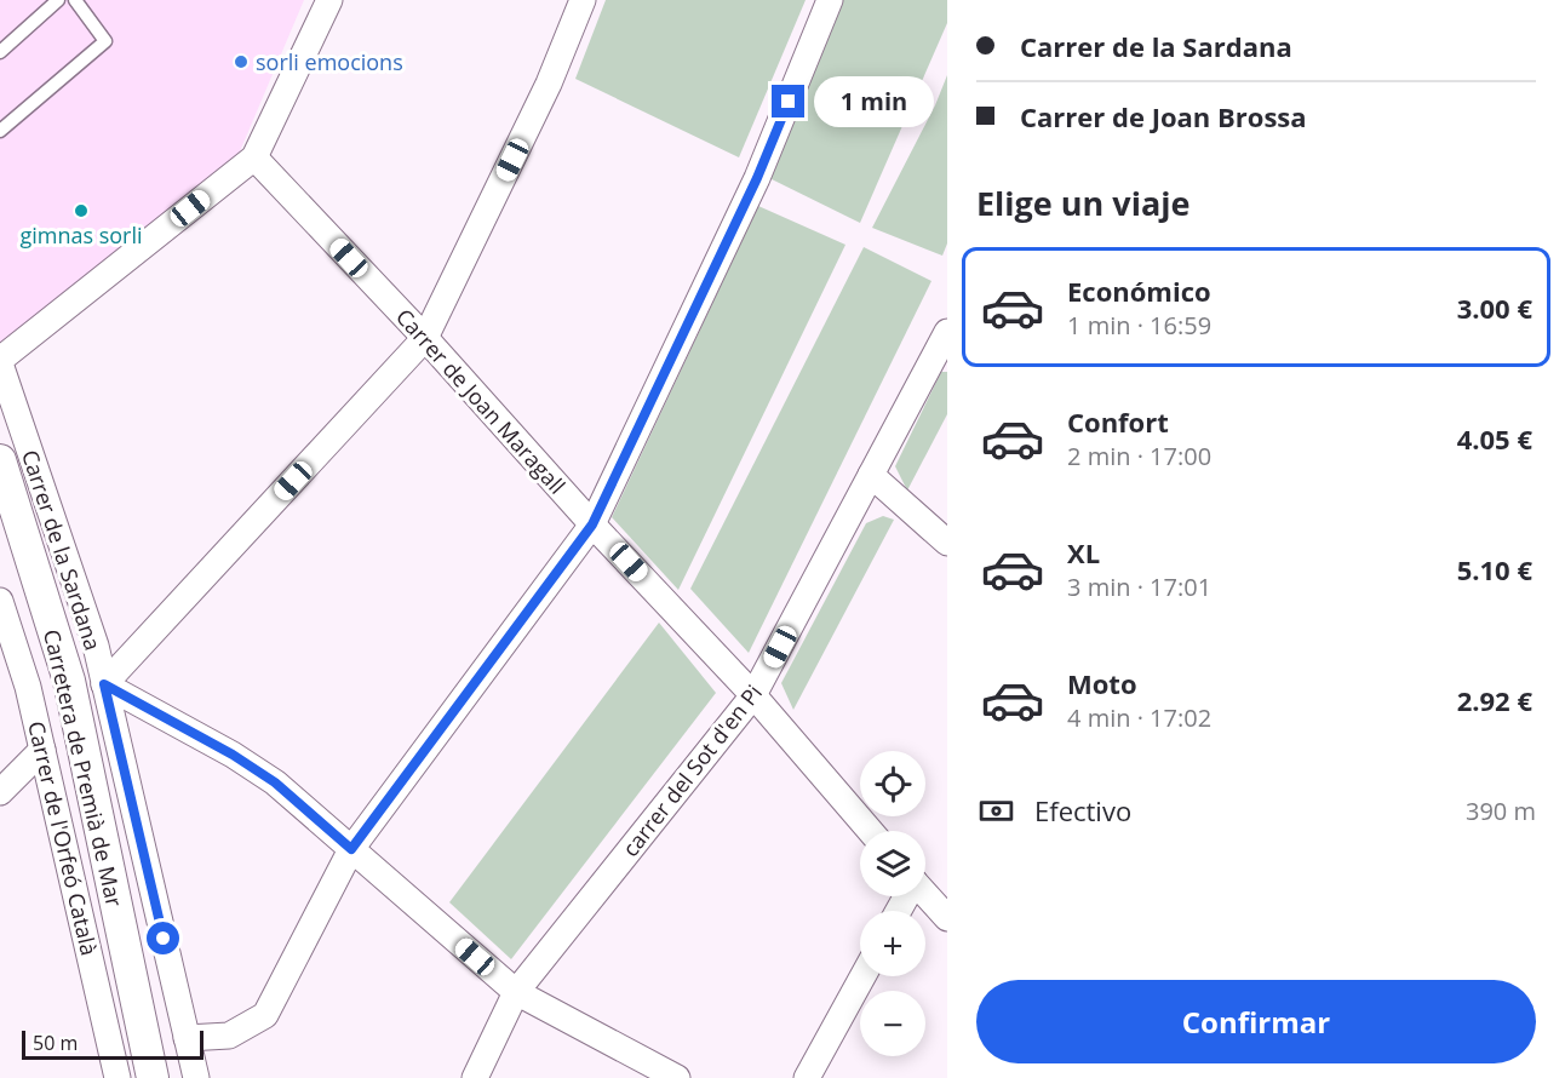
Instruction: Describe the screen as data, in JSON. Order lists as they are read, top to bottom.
{
  "streets": {
    "street": [
      "Carrer de Joan Maragall",
      "Carrer de la Sardana",
      "Carretera de Premià de Mar",
      "carrer del Sot d'en Pi",
      "Carrer de l'Orfeó Català"
    ]
  },
  "crossings": [
    ["Carrer de Joan Maragall", "carrer del Sot d'en Pi"]
  ],
  "places": ["sorli emocions", "gimnas sorli"],
  "scale_bar": "50 m",
  "page": {
    "banner": ["Carrer de la Sardana", "Carrer de Joan Brossa"],
    "bubble": "1 min",
    "heading": "Elige un viaje",
    "list": [
      {
        "name": "Económico",
        "note": "1 min · 16:59",
        "value": "3.00 €"
      },
      {
        "name": "Confort",
        "note": "2 min · 17:00",
        "value": "4.05 €"
      },
      {
        "name": "XL",
        "note": "3 min · 17:01",
        "value": "5.10 €"
      },
      {
        "name": "Moto",
        "note": "4 min · 17:02",
        "value": "2.92 €"
      }
    ],
    "map_buttons": ["+", "−"],
    "pay": ["Efectivo", "390 m"],
    "buttons": "Confirmar",
    "scale": "50 m"
  }
}
